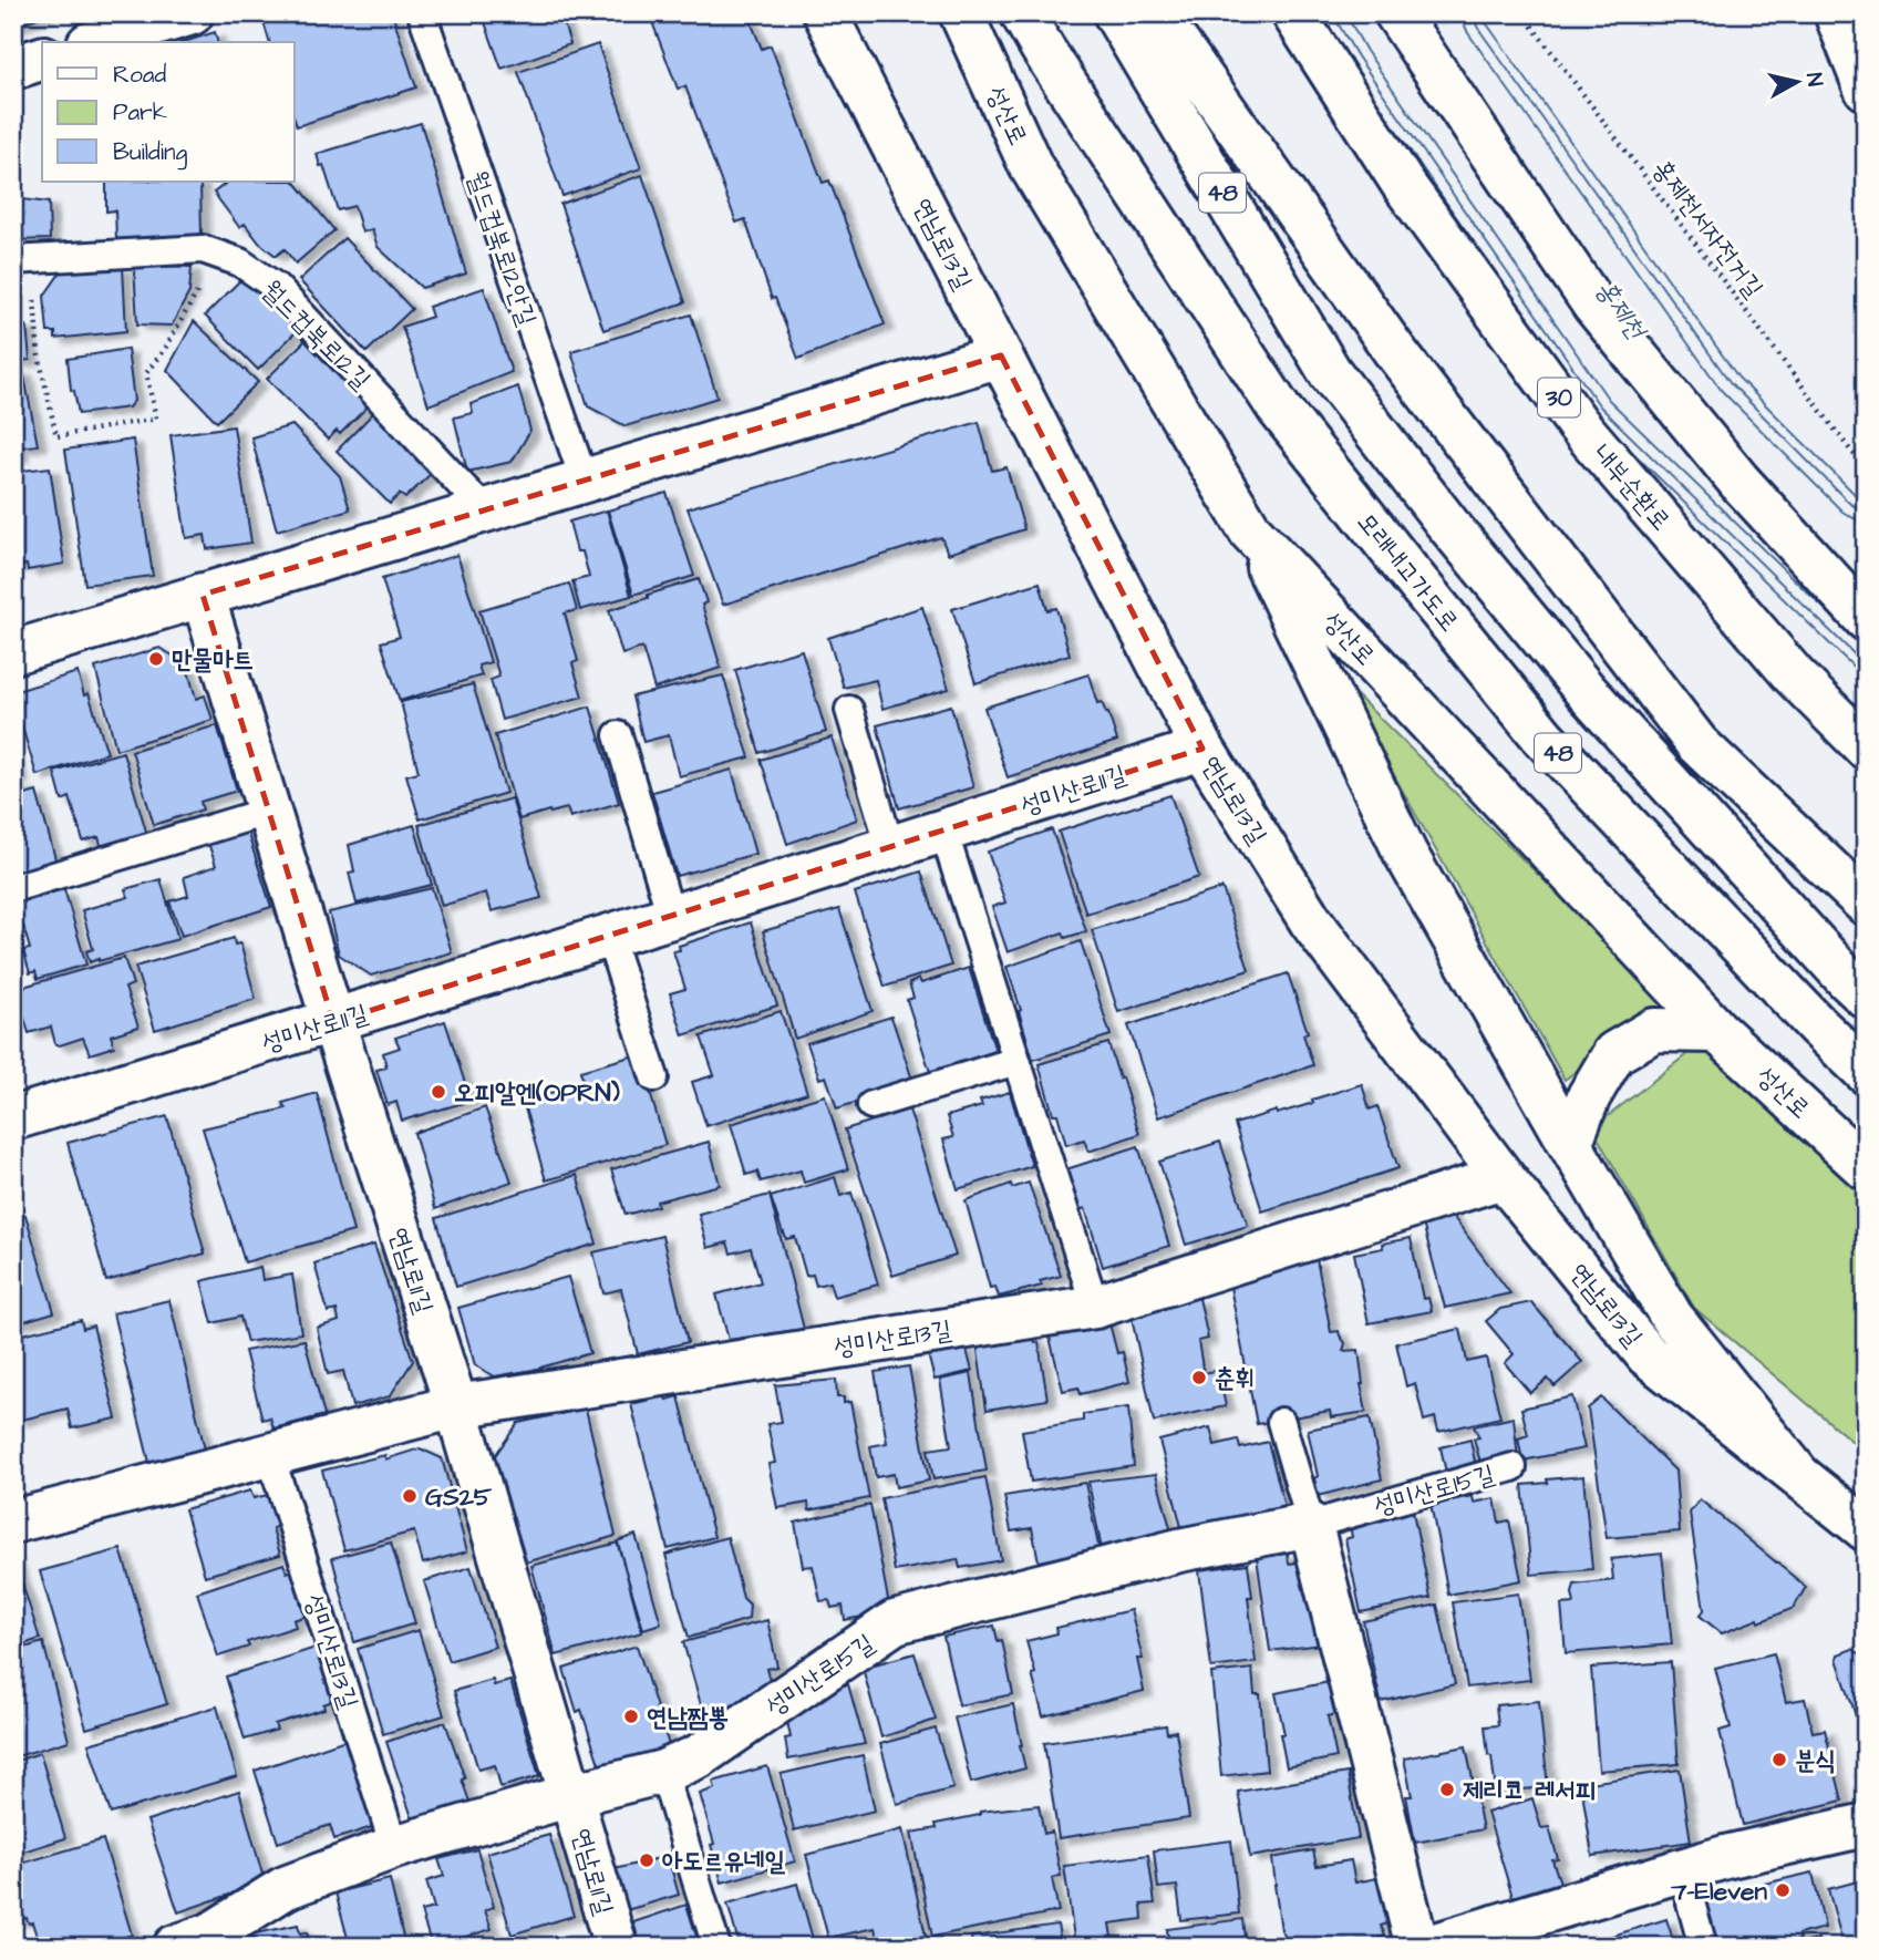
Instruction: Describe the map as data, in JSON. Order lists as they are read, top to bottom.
{
  "streets": {
    "main road": [
      "성산로",
      "48",
      "연남로13길",
      "30",
      "내부순환로",
      "모래내고가도로",
      "성미산로11길",
      "연남로11길",
      "성미산로13길",
      "성미산로15길"
    ],
    "lane": ["월드컵북로12안길", "월드컵북로12길"],
    "path": ["홍제천서자전거길"]
  },
  "crossings": [
    ["성산로", "연남로13길"],
    ["연남로13길", "성미산로11길"],
    ["연남로13길", "성미산로13길"],
    ["성미산로11길", "연남로11길"],
    ["연남로11길", "성미산로13길"],
    ["연남로11길", "성미산로15길"],
    ["성미산로13길", "성미산로15길"]
  ],
  "water": ["홍제천"],
  "places": [
    "만물마트",
    "오피알엔(OPRN)",
    "춘휘",
    "GS25",
    "연남짬뽕",
    "분식",
    "제리코 레서피",
    "아도르유네일",
    "7-Eleven"
  ],
  "legend": ["Road", "Park", "Building"],
  "north": "right"
}
